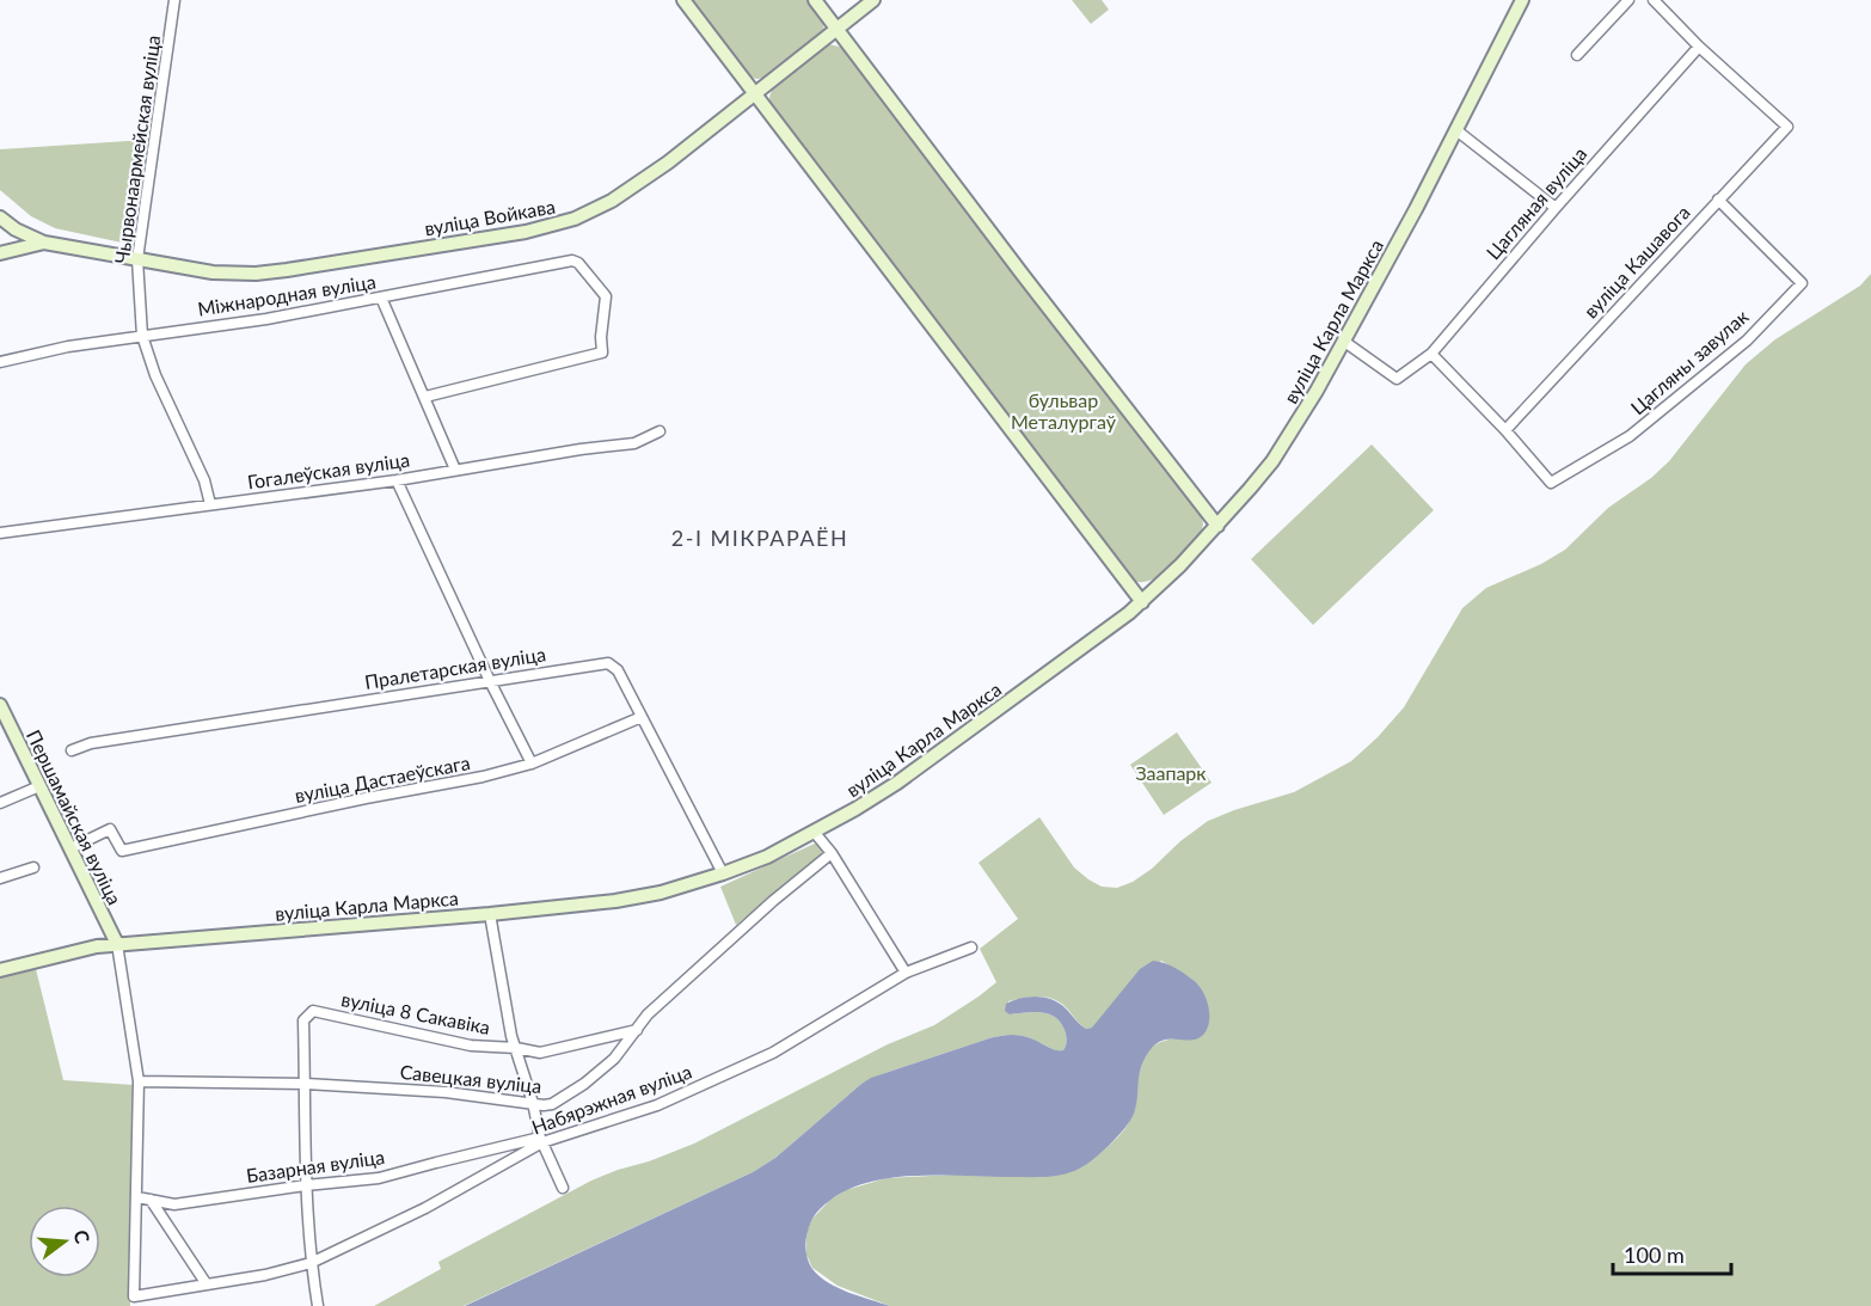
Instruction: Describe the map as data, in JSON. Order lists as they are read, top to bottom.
{
  "streets": {
    "main road": ["вуліца Войкава", "вуліца Карла Маркса", "Першамайская вуліца"],
    "street": [
      "Чырвонаармейская вуліца",
      "Цагляная вуліца",
      "вуліца Кашавога",
      "Міжнародная вуліца",
      "Цагляны завулак",
      "Гогалеўская вуліца",
      "Пралетарская вуліца",
      "вуліца Дастаеўскага",
      "вуліца 8 Сакавіка",
      "Савецкая вуліца",
      "Набярэжная вуліца",
      "Базарная вуліца"
    ]
  },
  "crossings": [
    ["Чырвонаармейская вуліца", "вуліца Войкава"],
    ["Чырвонаармейская вуліца", "Міжнародная вуліца"],
    ["Чырвонаармейская вуліца", "Гогалеўская вуліца"],
    ["Цагляная вуліца", "вуліца Кашавога"],
    ["Цагляная вуліца", "вуліца Карла Маркса"],
    ["вуліца Кашавога", "Цагляны завулак"],
    ["вуліца Карла Маркса", "Пралетарская вуліца"],
    ["вуліца Карла Маркса", "Першамайская вуліца"],
    ["Пралетарская вуліца", "вуліца Дастаеўскага"],
    ["вуліца Дастаеўскага", "Першамайская вуліца"],
    ["вуліца 8 Сакавіка", "Савецкая вуліца"],
    ["Набярэжная вуліца", "Базарная вуліца"]
  ],
  "districts": ["2-І МІКРАРАЁН"],
  "parks": ["бульвар Металургаў", "Заапарк"],
  "scale_bar": "100 m",
  "north": "right"
}
